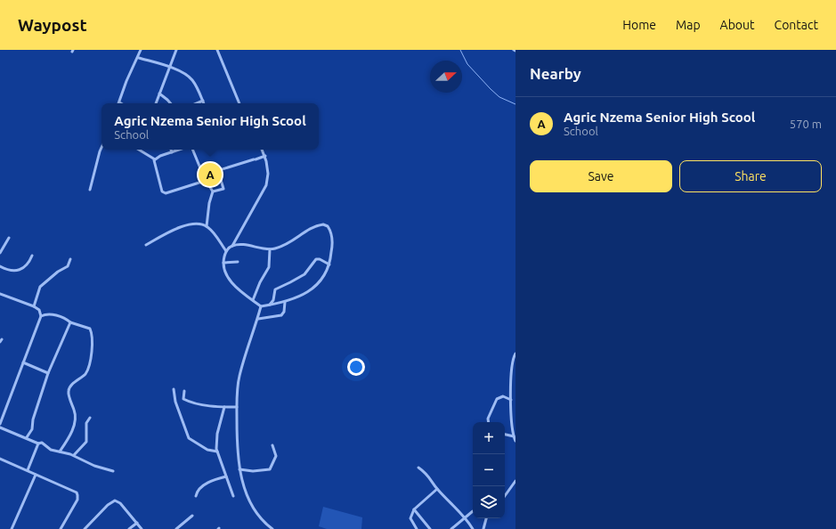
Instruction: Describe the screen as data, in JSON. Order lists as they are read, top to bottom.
{
  "north": "right",
  "page": {
    "header": "Waypost",
    "nav": [
      "Home",
      "Map",
      "About",
      "Contact"
    ],
    "heading": "Nearby",
    "list": [
      {
        "mark": "A",
        "name": "Agric Nzema Senior High Scool",
        "note": "School",
        "value": "570 m"
      }
    ],
    "popup": ["Agric Nzema Senior High Scool", "School"],
    "buttons": ["Save", "Share"],
    "pins": "A",
    "map_buttons": ["+", "−"]
  }
}
